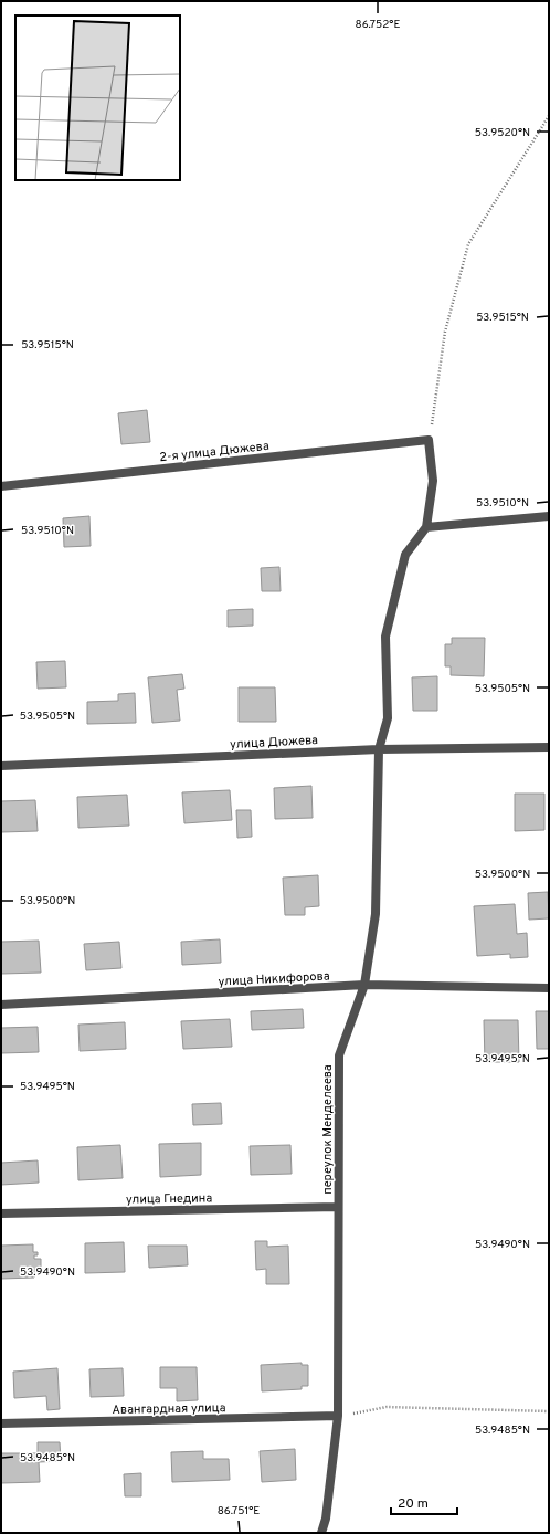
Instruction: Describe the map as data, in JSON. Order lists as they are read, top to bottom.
{
  "streets": {
    "street": [
      "2-я улица Дюжева",
      "улица Дюжева",
      "улица Никифорова",
      "переулок Менделеева",
      "улица Гнедина",
      "Авангардная улица"
    ]
  },
  "crossings": [
    ["улица Дюжева", "переулок Менделеева"],
    ["улица Никифорова", "переулок Менделеева"],
    ["переулок Менделеева", "улица Гнедина"],
    ["переулок Менделеева", "Авангардная улица"]
  ],
  "scale_bar": "20 m",
  "coordinates": [
    "86.752°E",
    "53.9520°N",
    "53.9515°N",
    "53.9510°N",
    "53.9505°N",
    "53.9500°N",
    "53.9495°N",
    "53.9490°N",
    "53.9485°N",
    "86.751°E"
  ]
}
